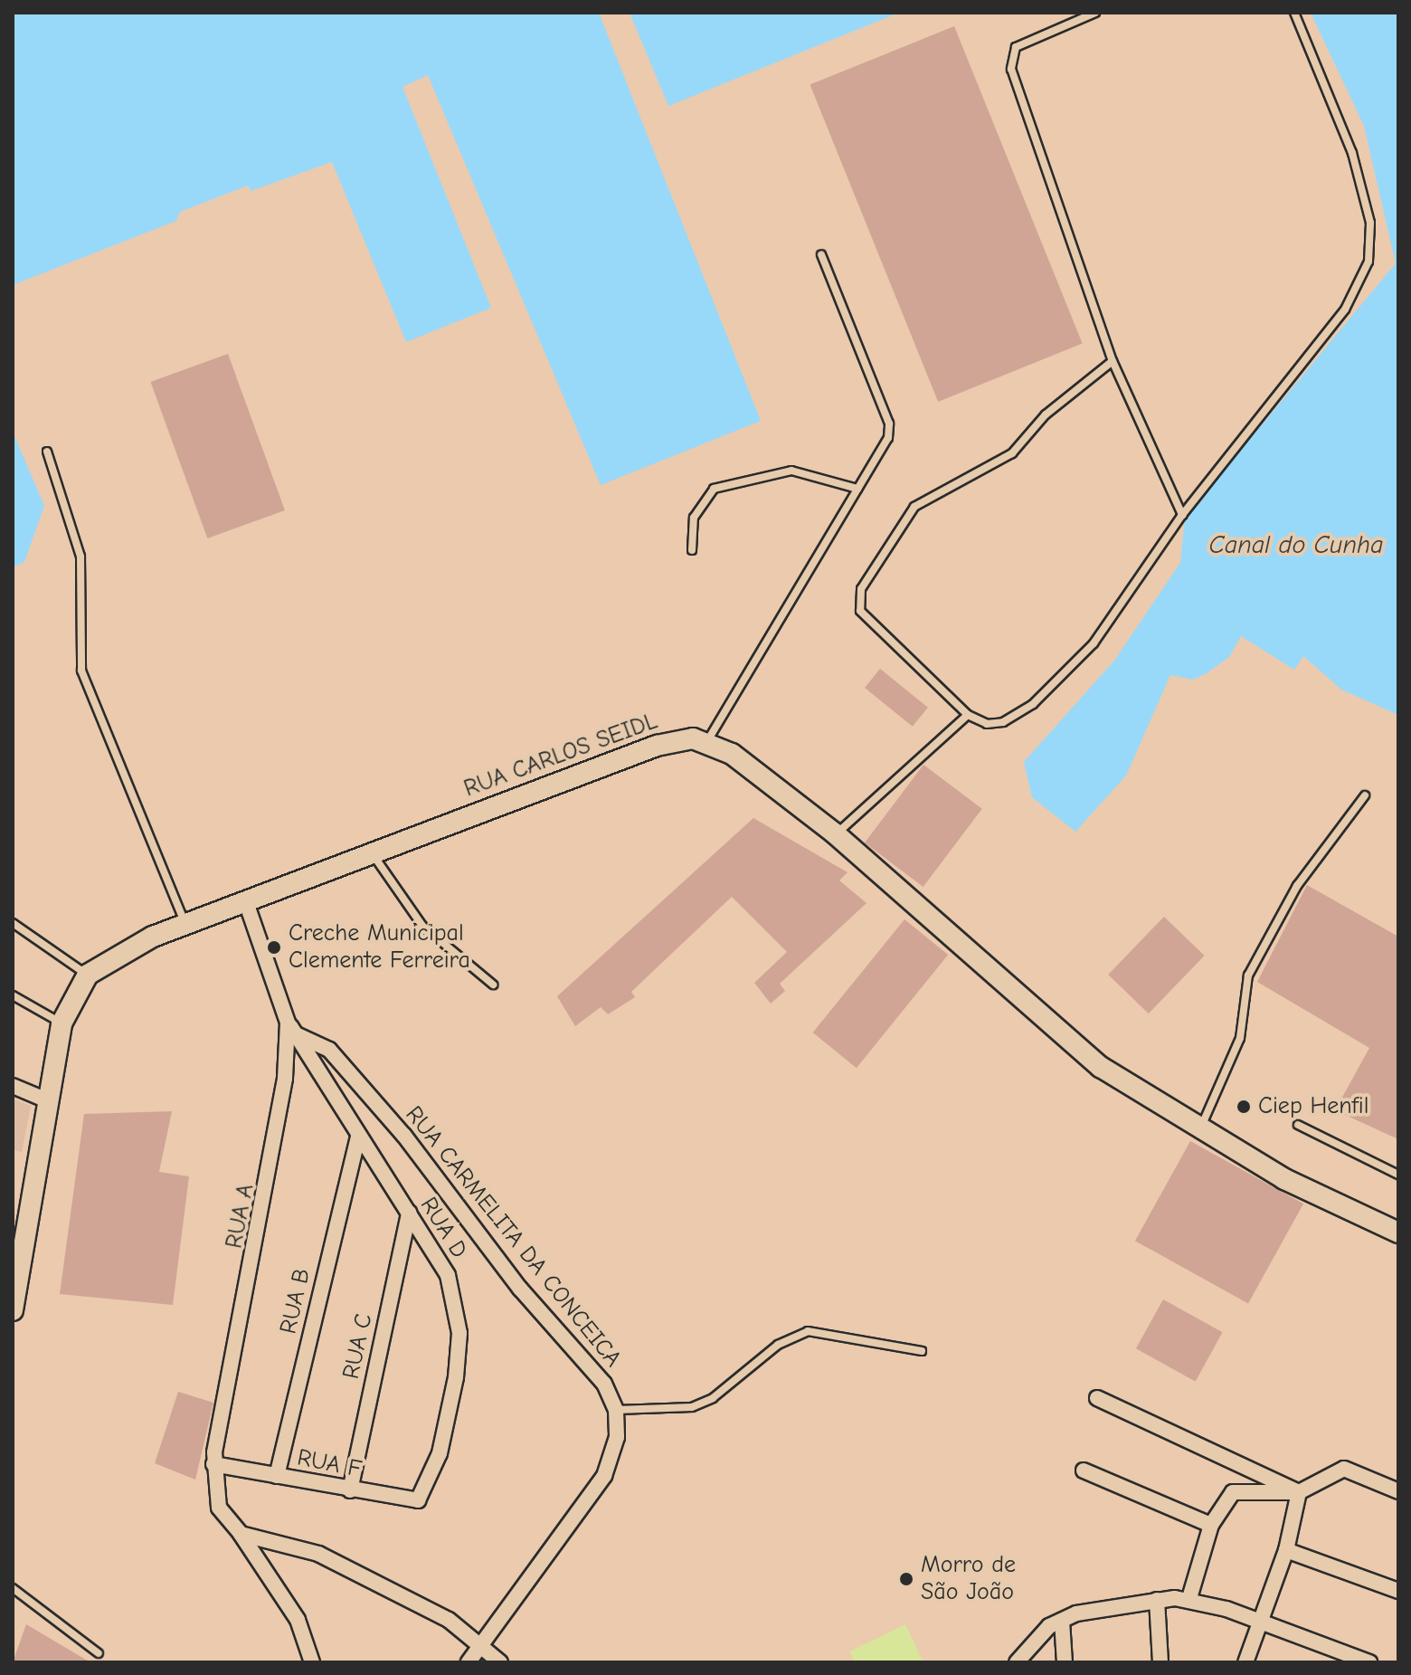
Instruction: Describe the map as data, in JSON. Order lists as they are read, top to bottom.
{
  "streets": {
    "street": [
      "RUA CARLOS SEIDL",
      "RUA A",
      "RUA D",
      "RUA CARMELITA DA CONCEICA",
      "RUA B",
      "RUA C",
      "RUA F"
    ]
  },
  "crossings": [
    ["RUA CARLOS SEIDL", "RUA A"],
    ["RUA A", "RUA D"],
    ["RUA A", "RUA CARMELITA DA CONCEICA"],
    ["RUA A", "RUA F"],
    ["RUA D", "RUA CARMELITA DA CONCEICA"],
    ["RUA D", "RUA B"],
    ["RUA D", "RUA C"],
    ["RUA D", "RUA F"],
    ["RUA B", "RUA F"],
    ["RUA C", "RUA F"]
  ],
  "water": ["Canal do Cunha"],
  "places": ["Creche Municipal Clemente Ferreira", "Ciep Henfil", "Morro de São João"]
}
